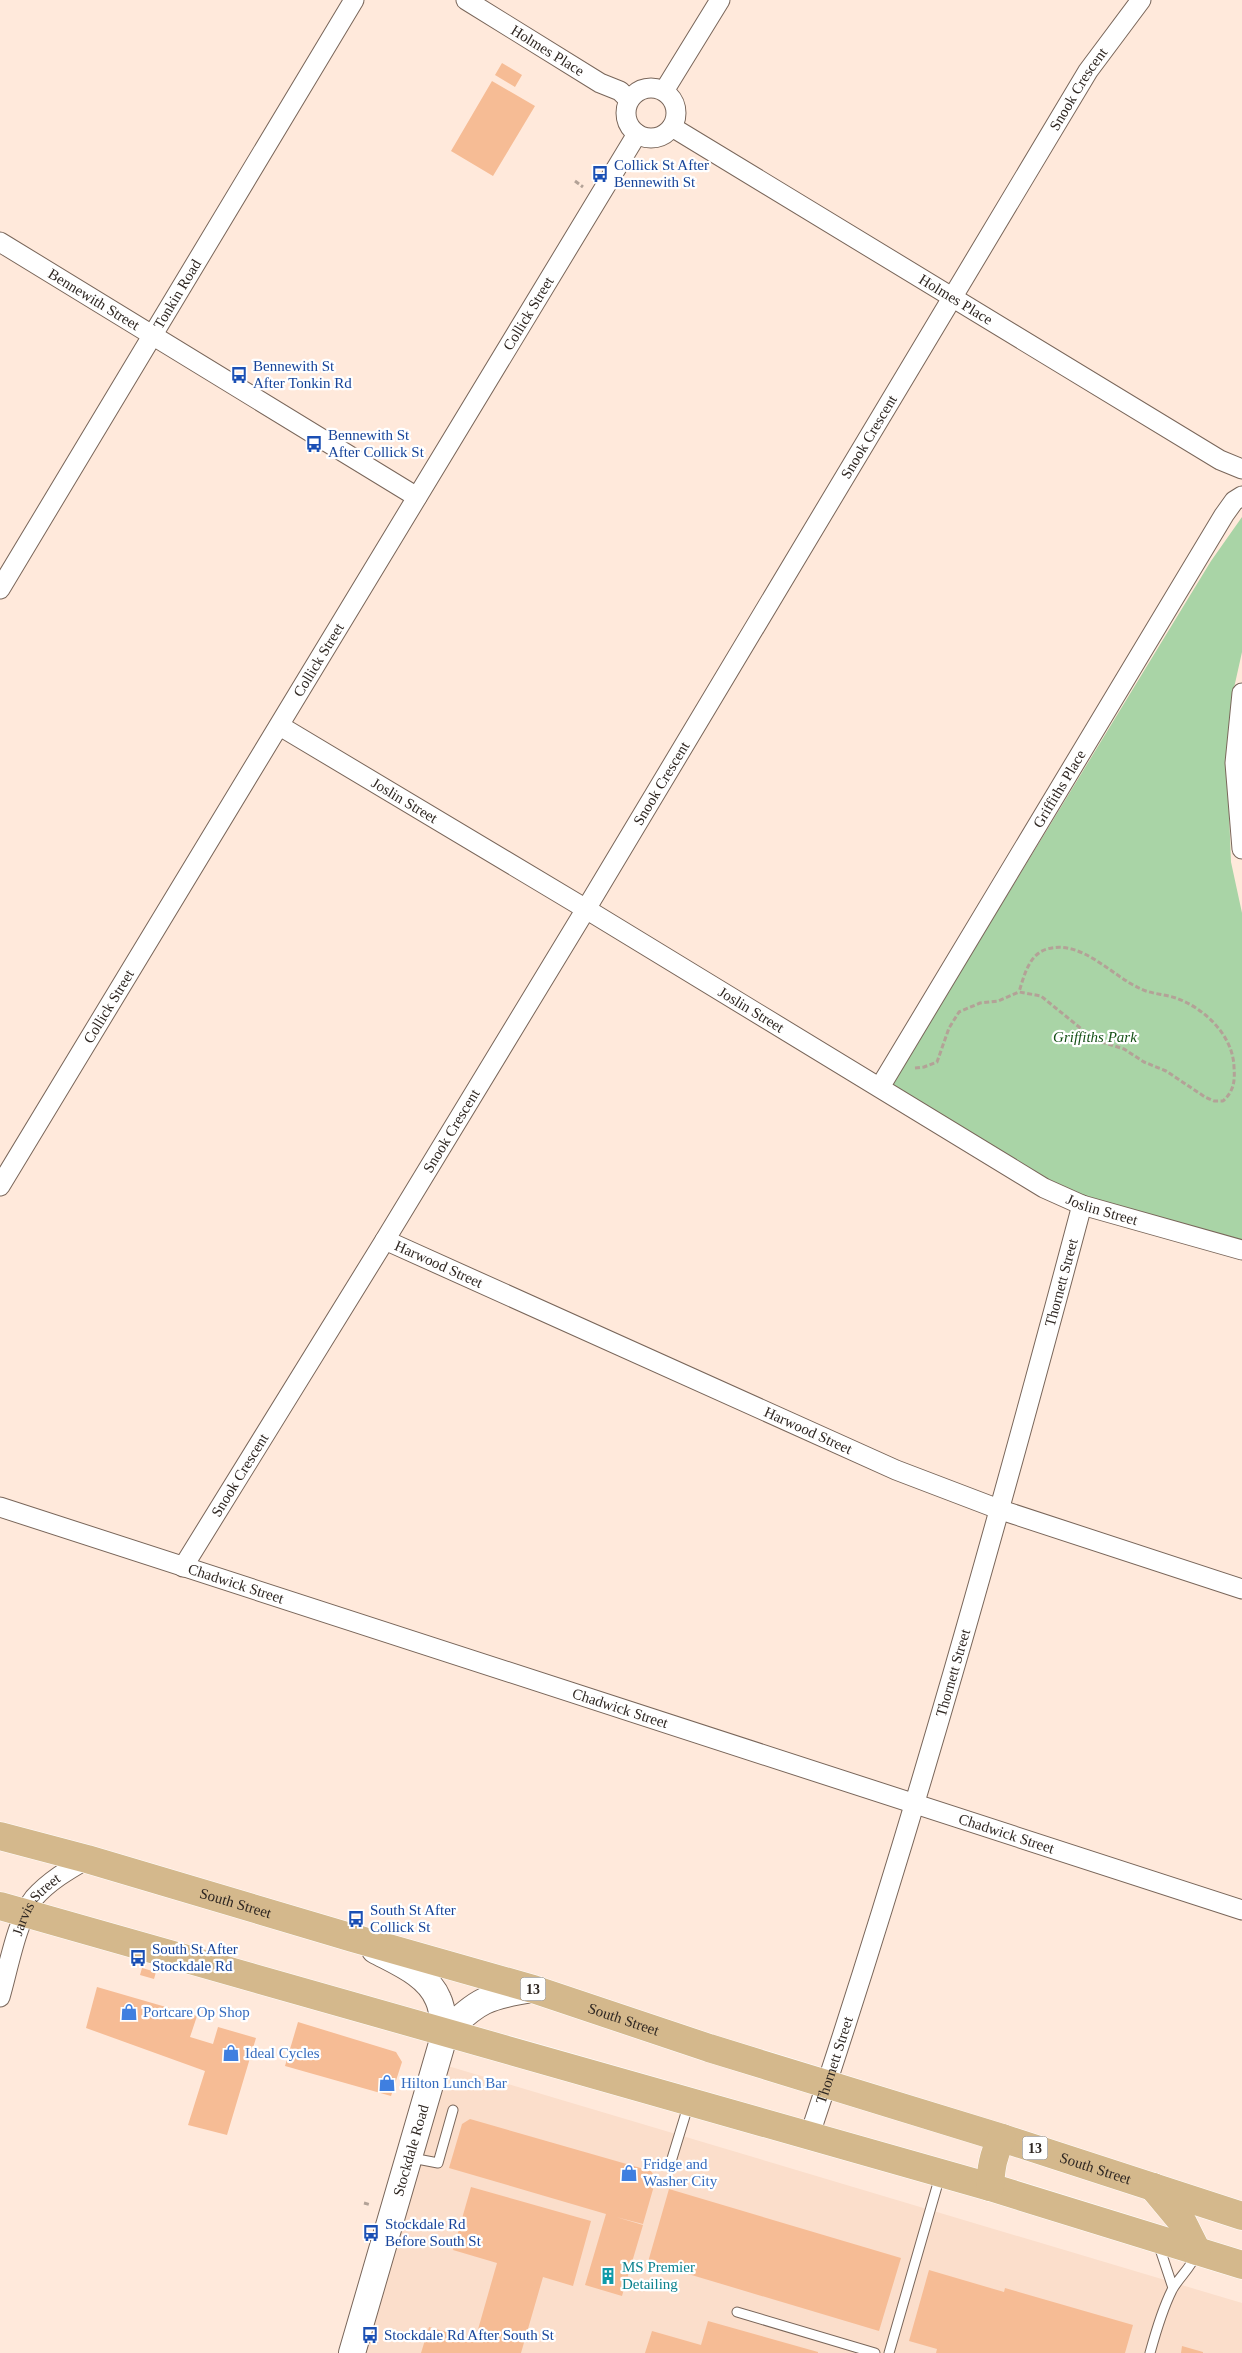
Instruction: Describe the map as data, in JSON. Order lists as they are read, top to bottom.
{
  "streets": {
    "main road": ["South Street", "13"],
    "street": [
      "Holmes Place",
      "Snook Crescent",
      "Tonkin Road",
      "Bennewith Street",
      "Collick Street",
      "Griffiths Place",
      "Joslin Street",
      "Harwood Street",
      "Thornett Street",
      "Chadwick Street",
      "Jarvis Street",
      "Stockdale Road"
    ]
  },
  "crossings": [
    ["Holmes Place", "Snook Crescent"],
    ["Holmes Place", "Collick Street"],
    ["Snook Crescent", "Joslin Street"],
    ["Snook Crescent", "Harwood Street"],
    ["Snook Crescent", "Chadwick Street"],
    ["Tonkin Road", "Bennewith Street"],
    ["Bennewith Street", "Collick Street"],
    ["Collick Street", "Joslin Street"],
    ["Griffiths Place", "Joslin Street"],
    ["Joslin Street", "Thornett Street"],
    ["Harwood Street", "Thornett Street"],
    ["Thornett Street", "Chadwick Street"],
    ["Thornett Street", "South Street"],
    ["South Street", "Jarvis Street"],
    ["South Street", "Stockdale Road"]
  ],
  "parks": ["Griffiths Park"],
  "places": {
    "bus stop": [
      "Collick St After Bennewith St",
      "Bennewith St After Tonkin Rd",
      "Bennewith St After Collick St",
      "South St After Collick St",
      "South St After Stockdale Rd",
      "Stockdale Rd Before South St",
      "Stockdale Rd After South St"
    ],
    "shop": [
      "Portcare Op Shop",
      "Ideal Cycles",
      "Hilton Lunch Bar",
      "Fridge and Washer City"
    ],
    "building": ["MS Premier Detailing"]
  }
}
